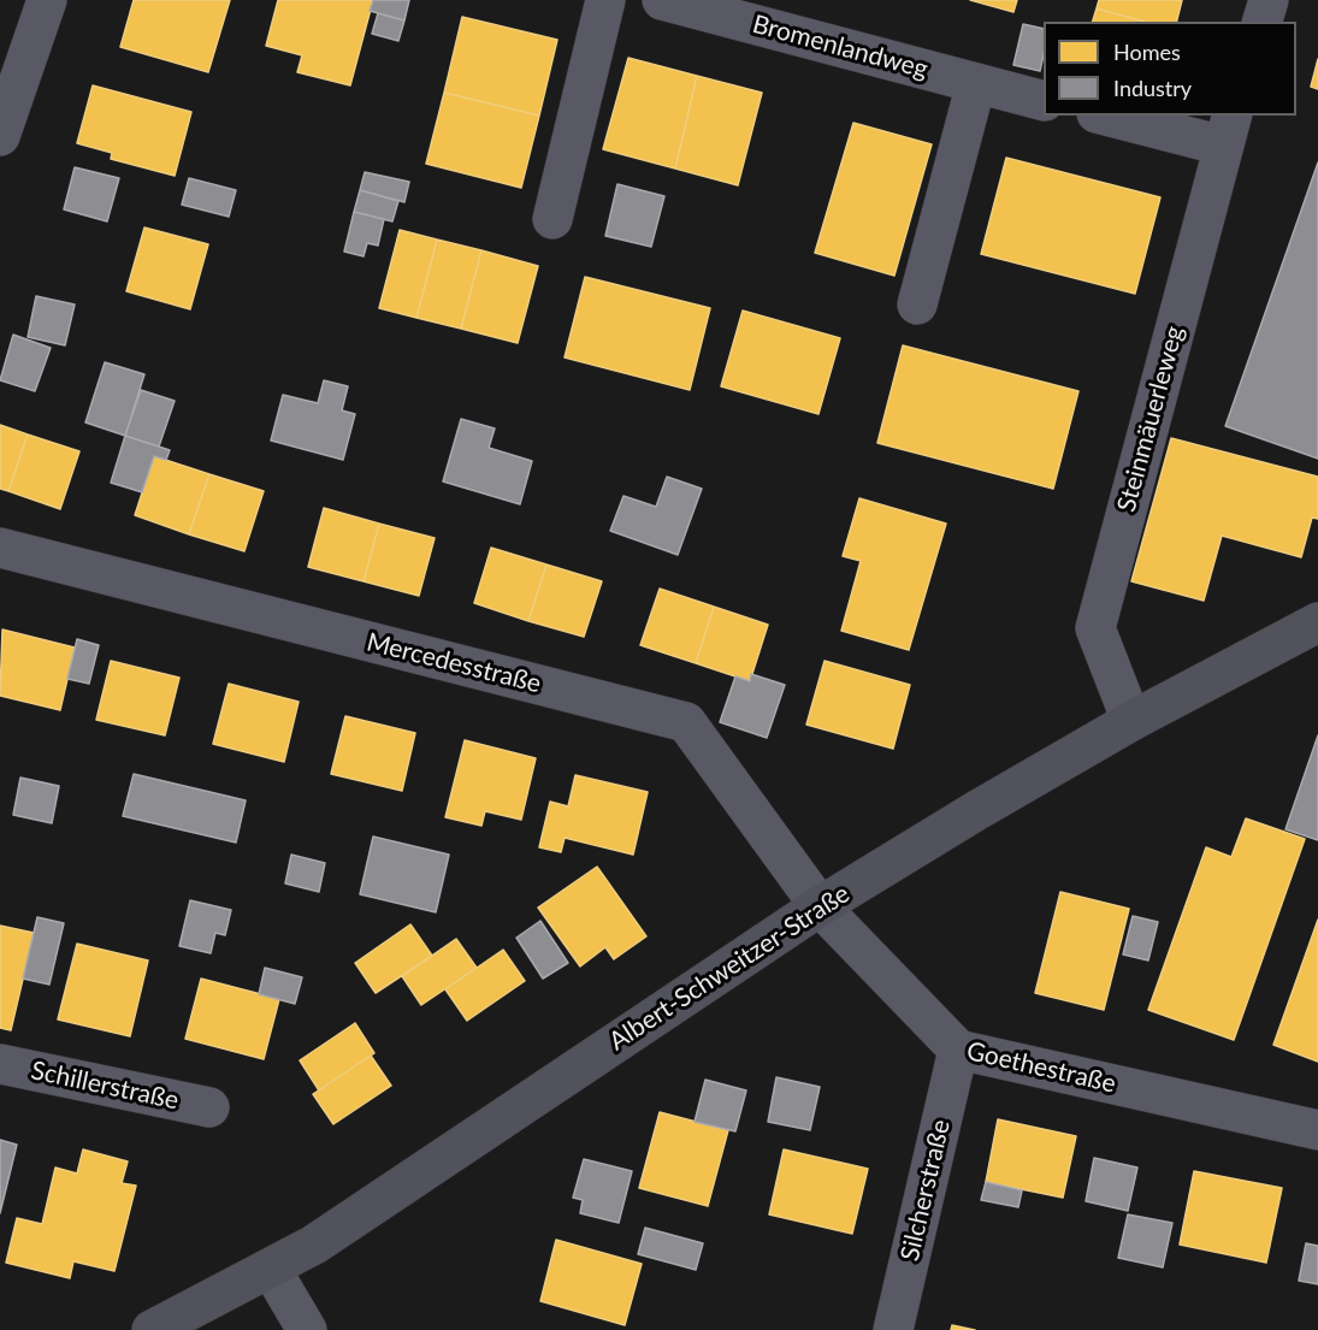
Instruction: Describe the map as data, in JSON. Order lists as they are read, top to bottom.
{
  "streets": {
    "street": [
      "Bromenlandweg",
      "Steinmäuerleweg",
      "Mercedesstraße",
      "Albert-Schweitzer-Straße",
      "Goethestraße",
      "Schillerstraße",
      "Silcherstraße"
    ]
  },
  "crossings": [
    ["Steinmäuerleweg", "Albert-Schweitzer-Straße"],
    ["Mercedesstraße", "Albert-Schweitzer-Straße"],
    ["Mercedesstraße", "Goethestraße"],
    ["Albert-Schweitzer-Straße", "Goethestraße"],
    ["Goethestraße", "Silcherstraße"]
  ],
  "legend": ["Homes", "Industry"]
}
